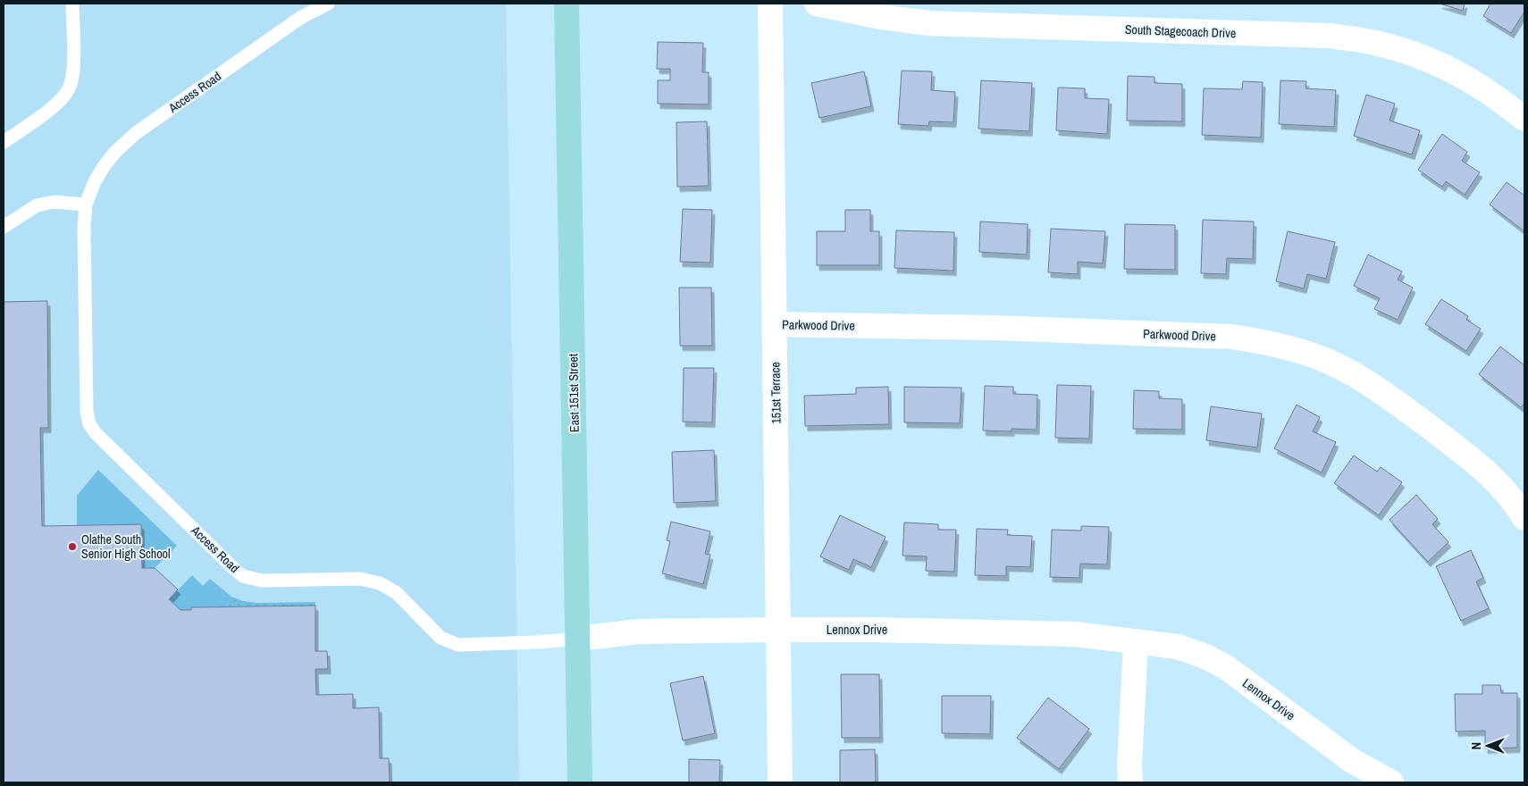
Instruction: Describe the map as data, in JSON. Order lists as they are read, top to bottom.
{
  "streets": {
    "main road": ["East 151st Street"],
    "street": [
      "South Stagecoach Drive",
      "Parkwood Drive",
      "151st Terrace",
      "Lennox Drive"
    ],
    "lane": ["Access Road"]
  },
  "crossings": [
    ["Access Road", "East 151st Street"],
    ["Access Road", "Lennox Drive"],
    ["Parkwood Drive", "151st Terrace"],
    ["East 151st Street", "Lennox Drive"],
    ["151st Terrace", "Lennox Drive"]
  ],
  "places": ["Olathe South Senior High School"],
  "north": "left"
}
